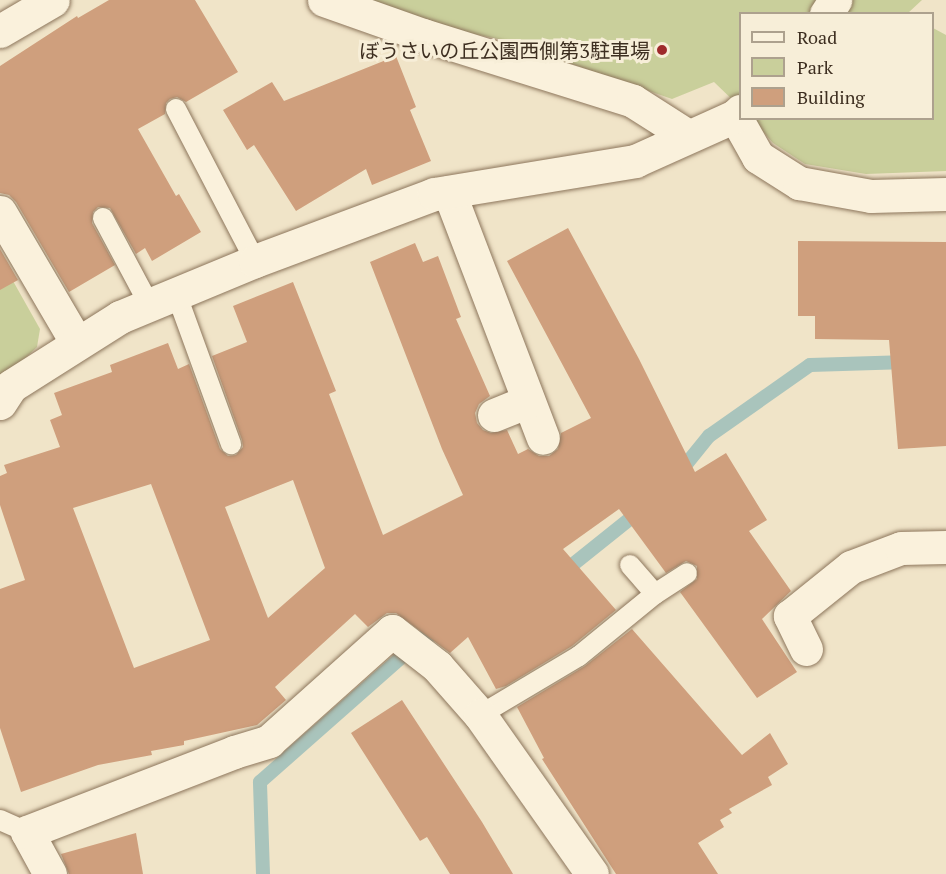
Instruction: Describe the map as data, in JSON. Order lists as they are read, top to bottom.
{
  "places": ["ぼうさいの丘公園西側第3駐車場"],
  "legend": ["Road", "Park", "Building"]
}
